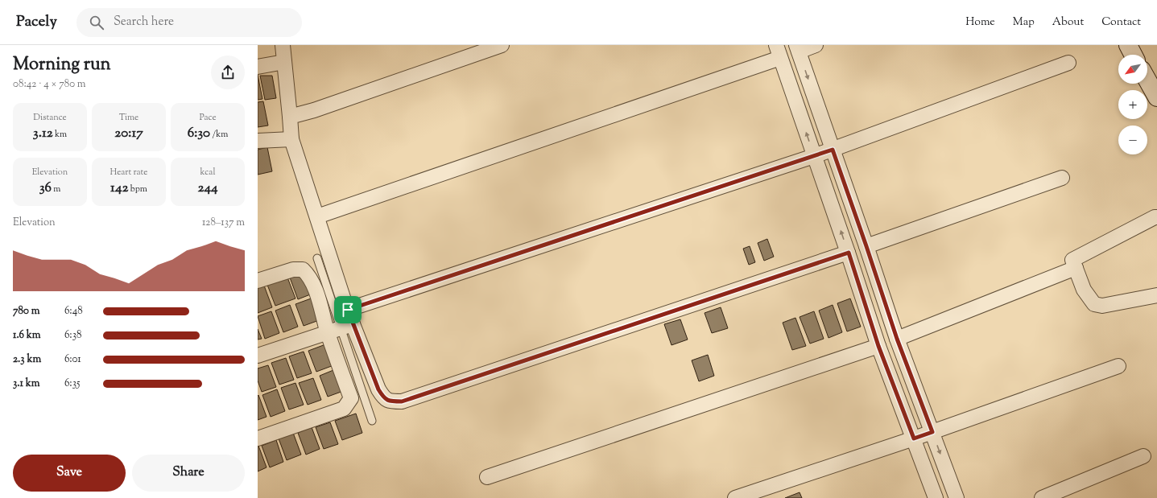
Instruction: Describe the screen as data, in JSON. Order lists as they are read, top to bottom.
{
  "north": "bottom left",
  "page": {
    "header": "Pacely",
    "search": "Search here",
    "nav": [
      "Home",
      "Map",
      "About",
      "Contact"
    ],
    "heading": ["Morning run", "08:42 · 4 × 780 m"],
    "map_buttons": ["+", "−"],
    "stats": [
      ["Distance", "3.12 km"],
      ["Time", "20:17"],
      ["Pace", "6:30 /km"],
      ["Elevation", "36 m"],
      ["Heart rate", "142 bpm"],
      ["kcal", "244"]
    ],
    "chart": ["Elevation", "128–137 m"],
    "list": [
      {
        "name": "780 m",
        "note": "6:48"
      },
      {
        "name": "1.6 km",
        "note": "6:38"
      },
      {
        "name": "2.3 km",
        "note": "6:01"
      },
      {
        "name": "3.1 km",
        "note": "6:35"
      }
    ],
    "buttons": ["Save", "Share"]
  }
}
